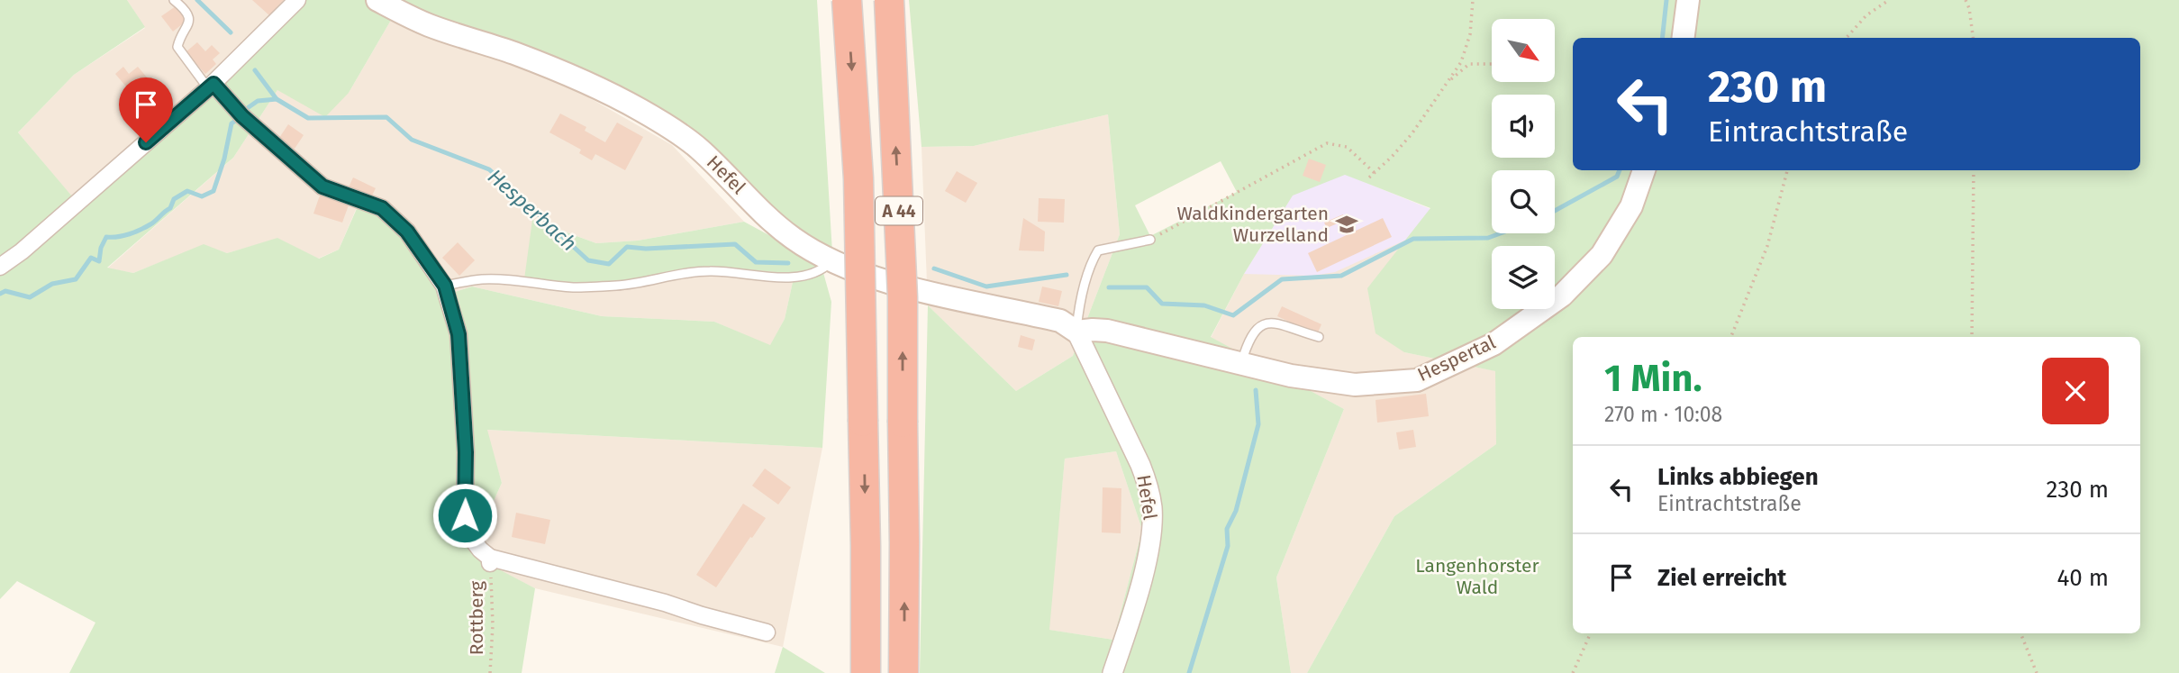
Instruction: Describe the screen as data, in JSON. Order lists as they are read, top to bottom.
{
  "streets": {
    "highway": ["A 44"],
    "main road": ["Hefel", "Hespertal"],
    "path": ["Rottberg"]
  },
  "crossings": [
    ["Hefel", "Hespertal"]
  ],
  "water": ["Hesperbach"],
  "parks": ["Langenhorster Wald"],
  "places": {
    "school or university": ["Waldkindergarten Wurzelland"]
  },
  "north": "bottom right",
  "page": {
    "turn": ["230 m", "Eintrachtstraße"],
    "heading": ["1 Min.", "270 m · 10:08"],
    "list": [
      {
        "name": "Links abbiegen",
        "note": "Eintrachtstraße",
        "value": "230 m"
      },
      {
        "name": "Ziel erreicht",
        "value": "40 m"
      }
    ]
  }
}
